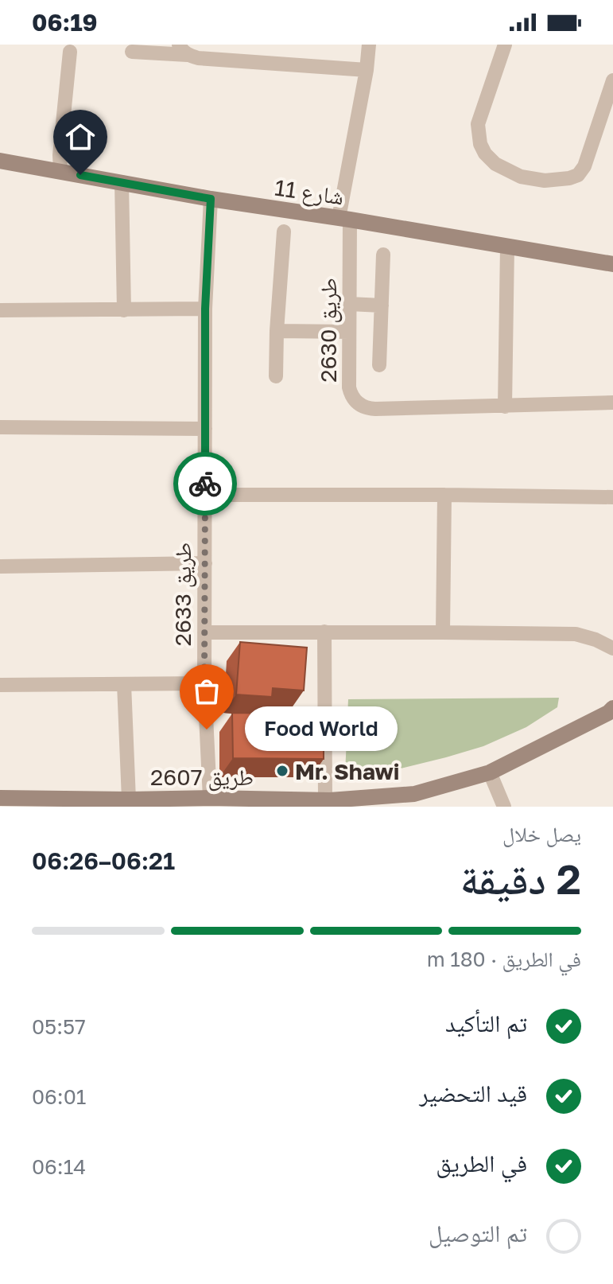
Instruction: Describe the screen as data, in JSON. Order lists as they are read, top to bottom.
{
  "streets": {
    "main road": ["شارع 11", "طريق 2607"],
    "street": ["طريق 2630", "طريق 2633"]
  },
  "crossings": [
    ["شارع 11", "طريق 2630"],
    ["شارع 11", "طريق 2633"],
    ["طريق 2633", "طريق 2607"]
  ],
  "places": ["Food World", "Mr. Shawi"],
  "page": {
    "status": "06:19",
    "bubble": "Food World",
    "heading": ["2 دقيقة", "يصل خلال", "06:21–06:26"],
    "bar": "في الطريق · 180 m",
    "list": [
      ["تم التأكيد", "05:57"],
      ["قيد التحضير", "06:01"],
      ["في الطريق", "06:14"],
      "تم التوصيل"
    ]
  }
}
